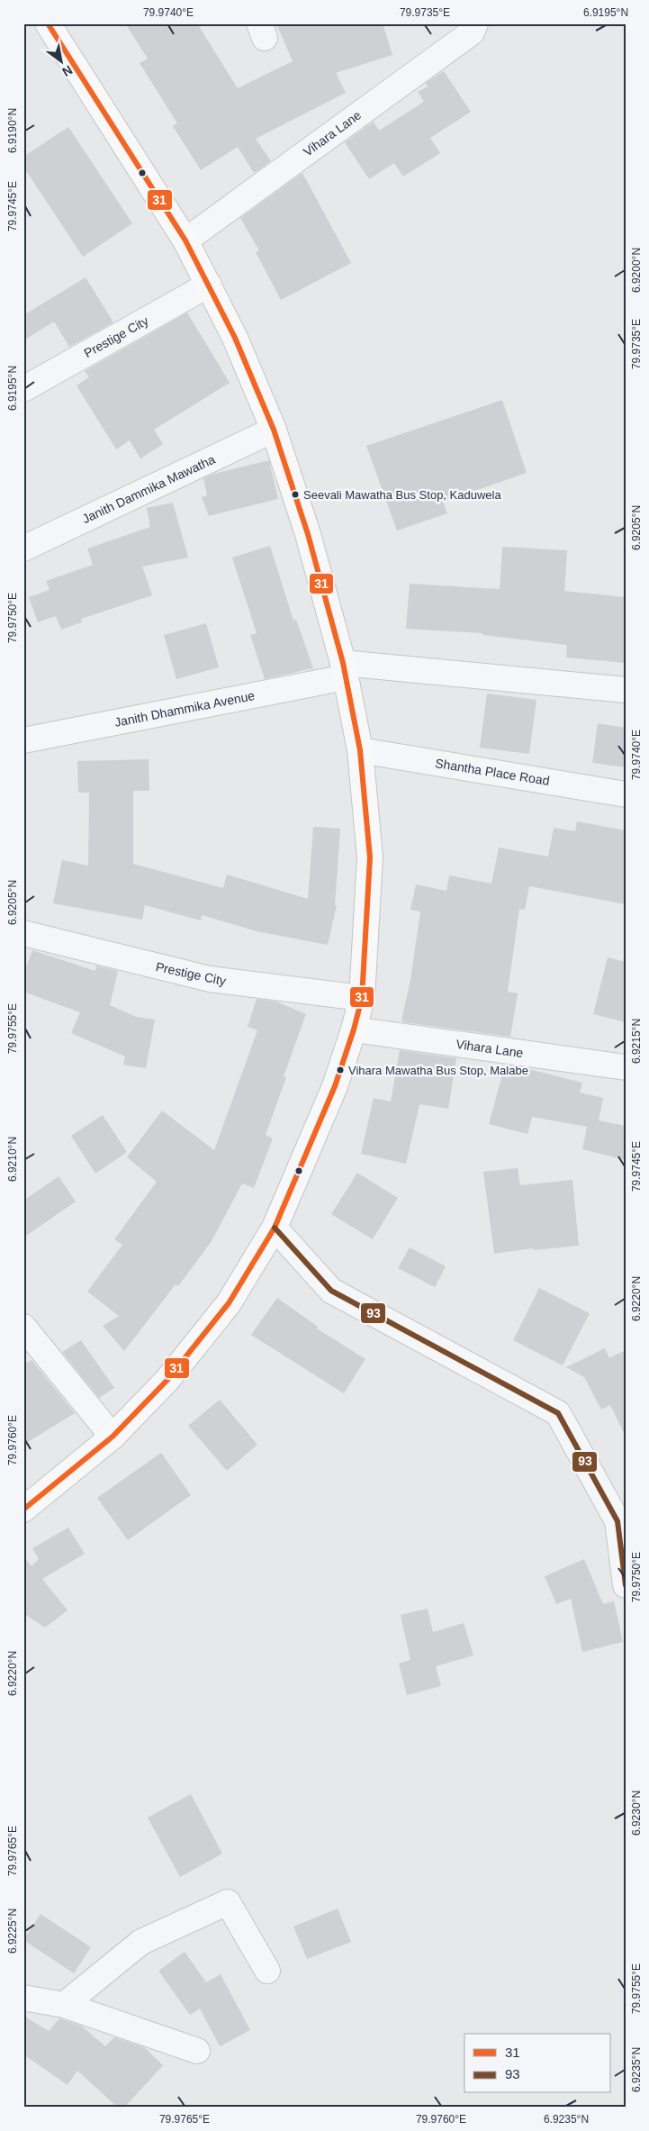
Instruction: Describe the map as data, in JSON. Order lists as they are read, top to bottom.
{
  "streets": {
    "street": [
      "Vihara Lane",
      "Prestige City",
      "Janith Dammika Mawatha",
      "Janith Dhammika Avenue",
      "Shantha Place Road"
    ]
  },
  "places": ["Seevali Mawatha Bus Stop, Kaduwela", "Vihara Mawatha Bus Stop, Malabe"],
  "lines": ["transit line 31", "transit line 93"],
  "legend": ["31", "93"],
  "north": "bottom right",
  "coordinates": [
    "79.9740°E",
    "79.9735°E",
    "6.9195°N",
    "6.9190°N",
    "79.9745°E",
    "6.9200°N",
    "6.9205°N",
    "79.9750°E",
    "79.9755°E",
    "6.9215°N",
    "6.9210°N",
    "6.9220°N",
    "79.9760°E",
    "6.9230°N",
    "79.9765°E",
    "6.9225°N",
    "6.9235°N"
  ]
}
